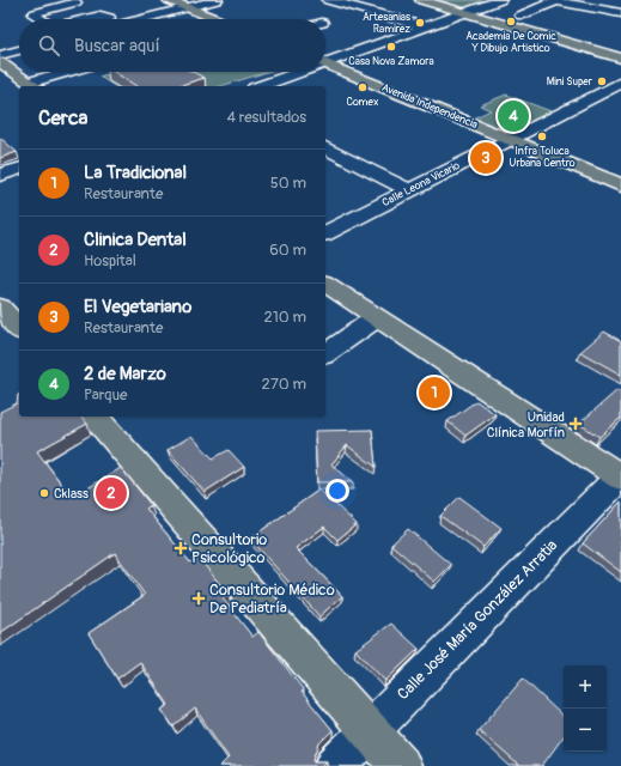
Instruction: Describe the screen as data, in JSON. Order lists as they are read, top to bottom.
{
  "streets": {
    "main road": ["Avenida Independencia"],
    "street": ["Calle Leona Vicario", "Calle José María González Arratia"]
  },
  "crossings": [
    ["Avenida Independencia", "Calle Leona Vicario"]
  ],
  "places": {
    "other": [
      "Academia De Comic Y Dibujo Artistico",
      "Artesanias Ramirez",
      "Casa Nova Zamora",
      "Mini Super",
      "Comex",
      "Infra Toluca Urbana Centro",
      "Cklass"
    ],
    "health": ["Unidad Clínica Morfín", "Consultorio Psicológico", "Consultorio Médico De Pediatría"]
  },
  "page": {
    "search": "Buscar aquí",
    "heading": ["Cerca", "4 resultados"],
    "pins": [
      "4",
      "3",
      "1",
      "2"
    ],
    "list": [
      {
        "mark": "1",
        "name": "La Tradicional",
        "note": "Restaurante",
        "value": "50 m"
      },
      {
        "mark": "2",
        "name": "Clinica Dental",
        "note": "Hospital",
        "value": "60 m"
      },
      {
        "mark": "3",
        "name": "El Vegetariano",
        "note": "Restaurante",
        "value": "210 m"
      },
      {
        "mark": "4",
        "name": "2 de Marzo",
        "note": "Parque",
        "value": "270 m"
      }
    ],
    "map_buttons": ["+", "−"]
  }
}
